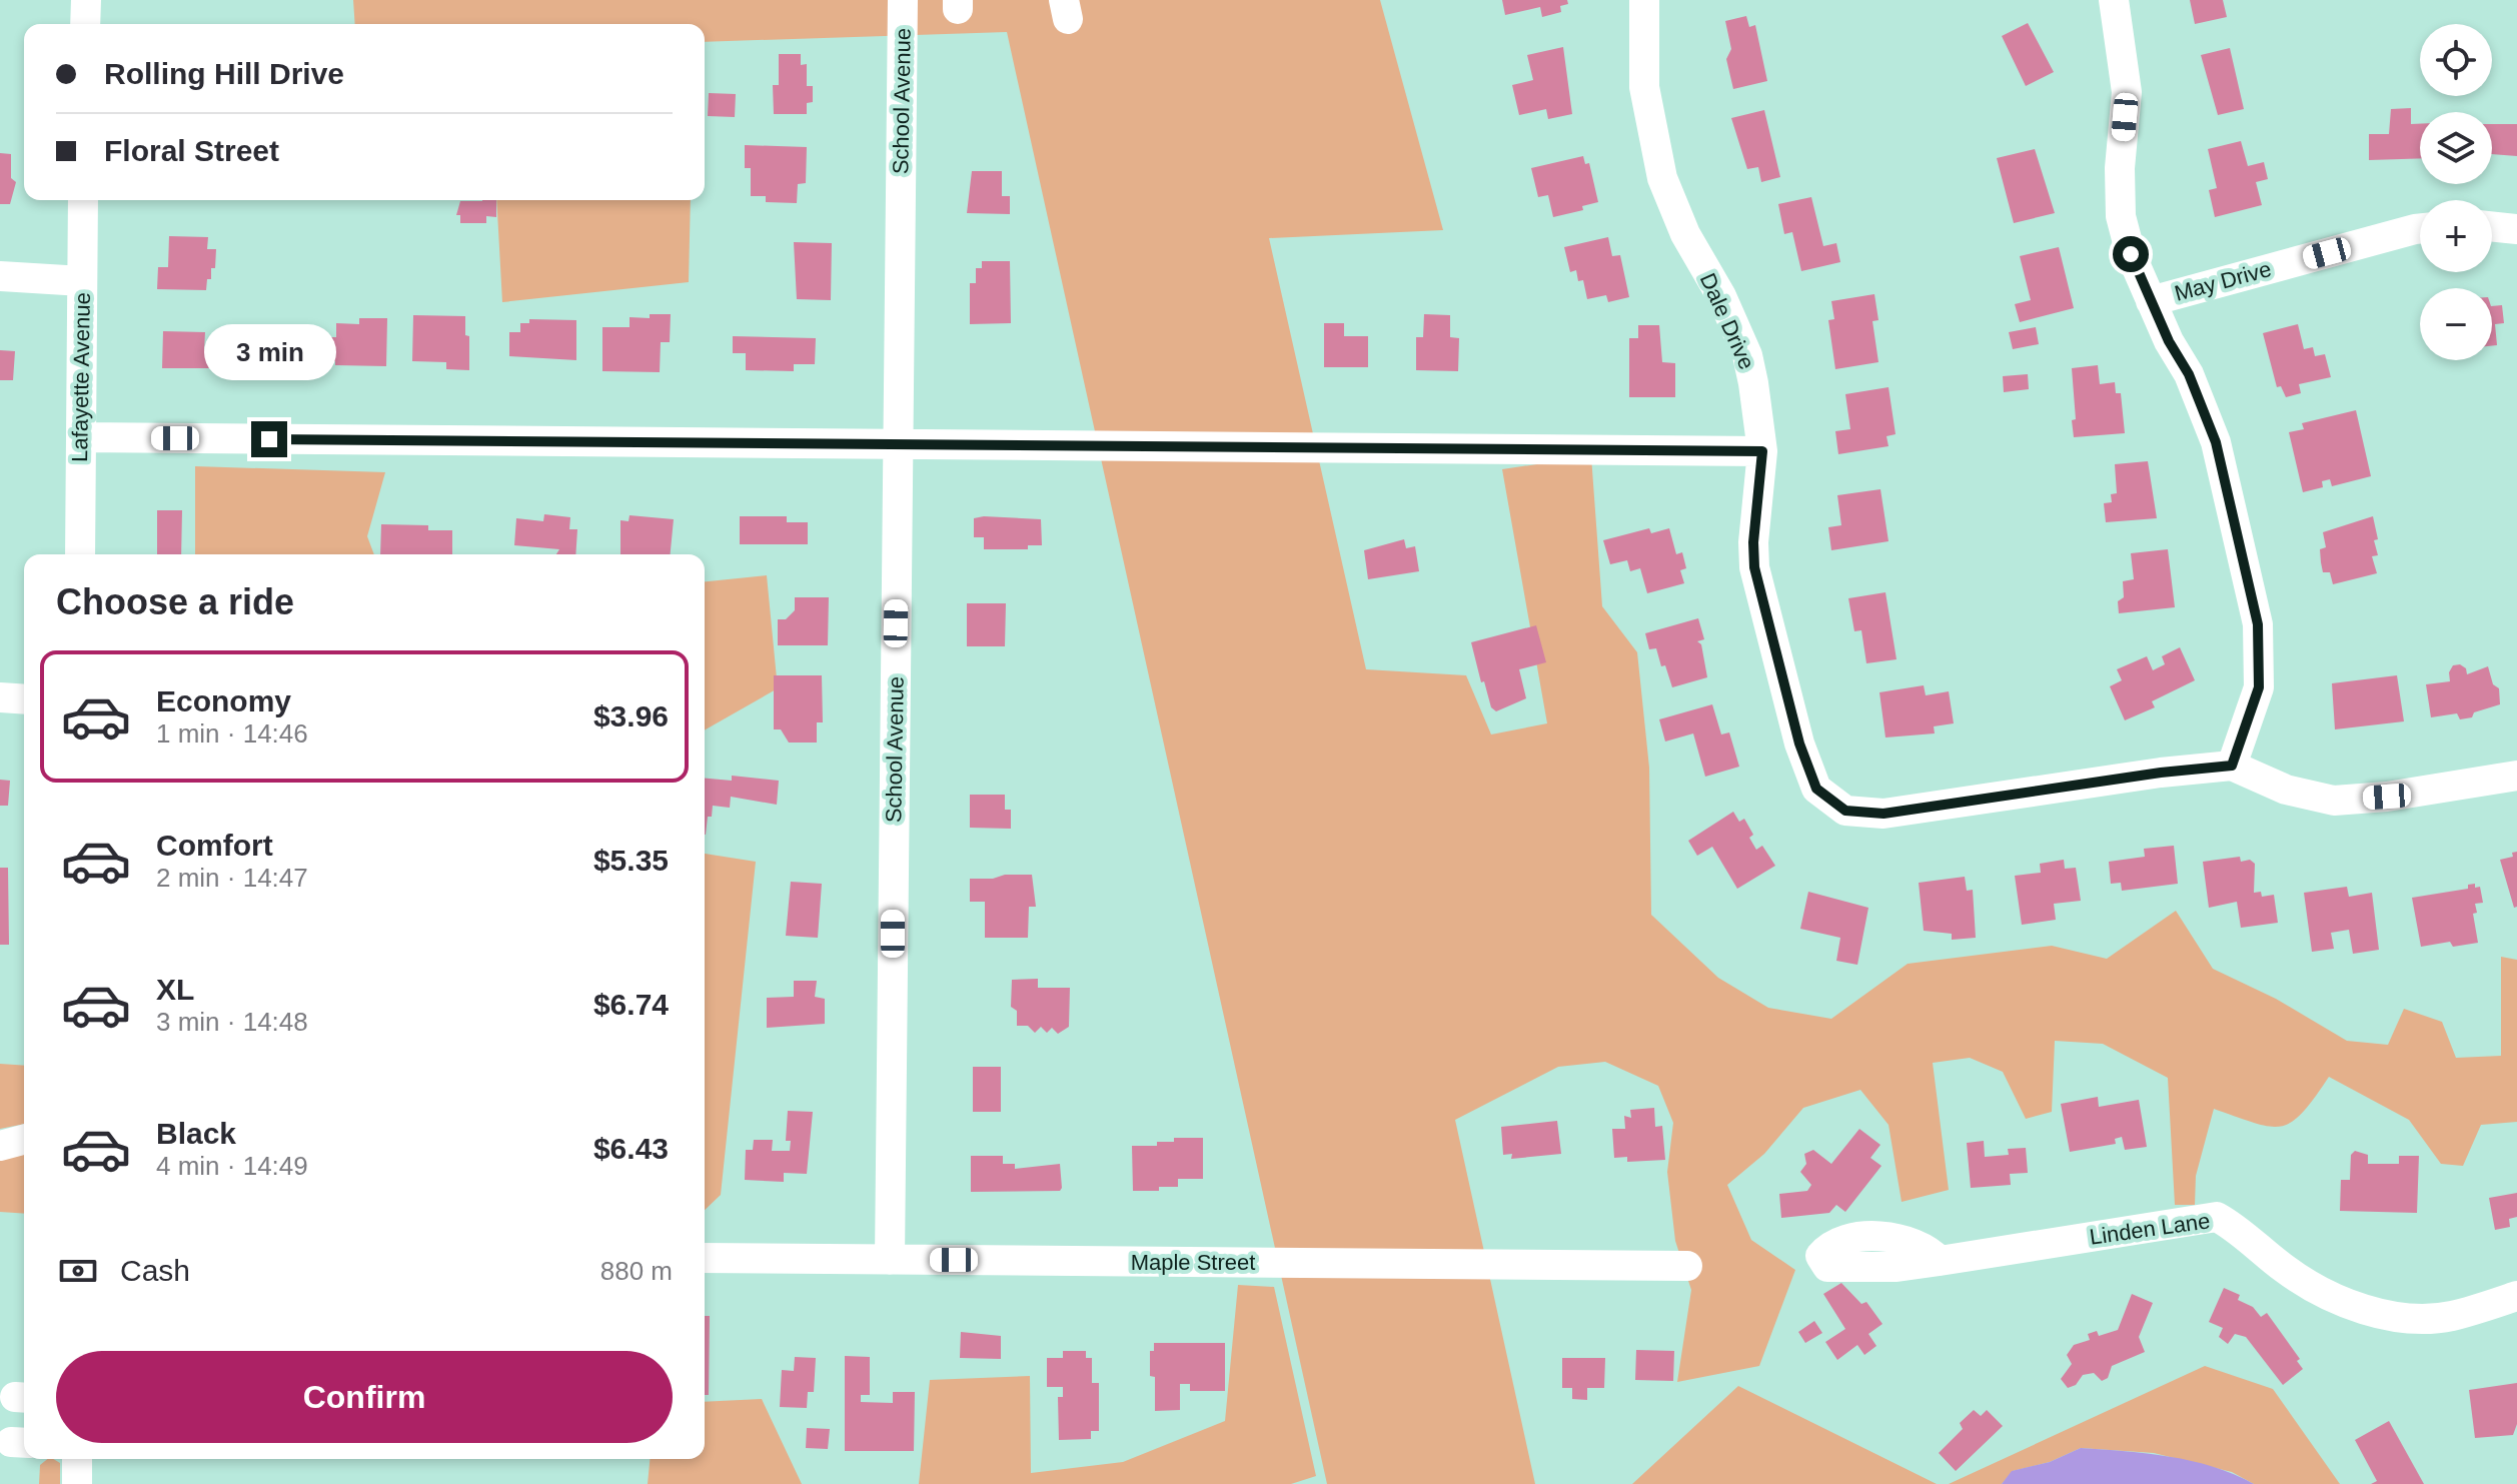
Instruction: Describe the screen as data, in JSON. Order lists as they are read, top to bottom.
{
  "streets": {
    "street": [
      "School Avenue",
      "May Drive",
      "Dale Drive",
      "Lafayette Avenue",
      "Linden Lane",
      "Maple Street"
    ]
  },
  "crossings": [
    ["School Avenue", "Maple Street"]
  ],
  "page": {
    "map_buttons": ["+", "−"],
    "banner": ["Rolling Hill Drive", "Floral Street"],
    "bubble": "3 min",
    "heading": "Choose a ride",
    "list": [
      {
        "name": "Economy",
        "note": "1 min · 14:46",
        "value": "$3.96"
      },
      {
        "name": "Comfort",
        "note": "2 min · 14:47",
        "value": "$5.35"
      },
      {
        "name": "XL",
        "note": "3 min · 14:48",
        "value": "$6.74"
      },
      {
        "name": "Black",
        "note": "4 min · 14:49",
        "value": "$6.43"
      }
    ],
    "pay": ["Cash", "880 m"],
    "buttons": "Confirm"
  }
}
